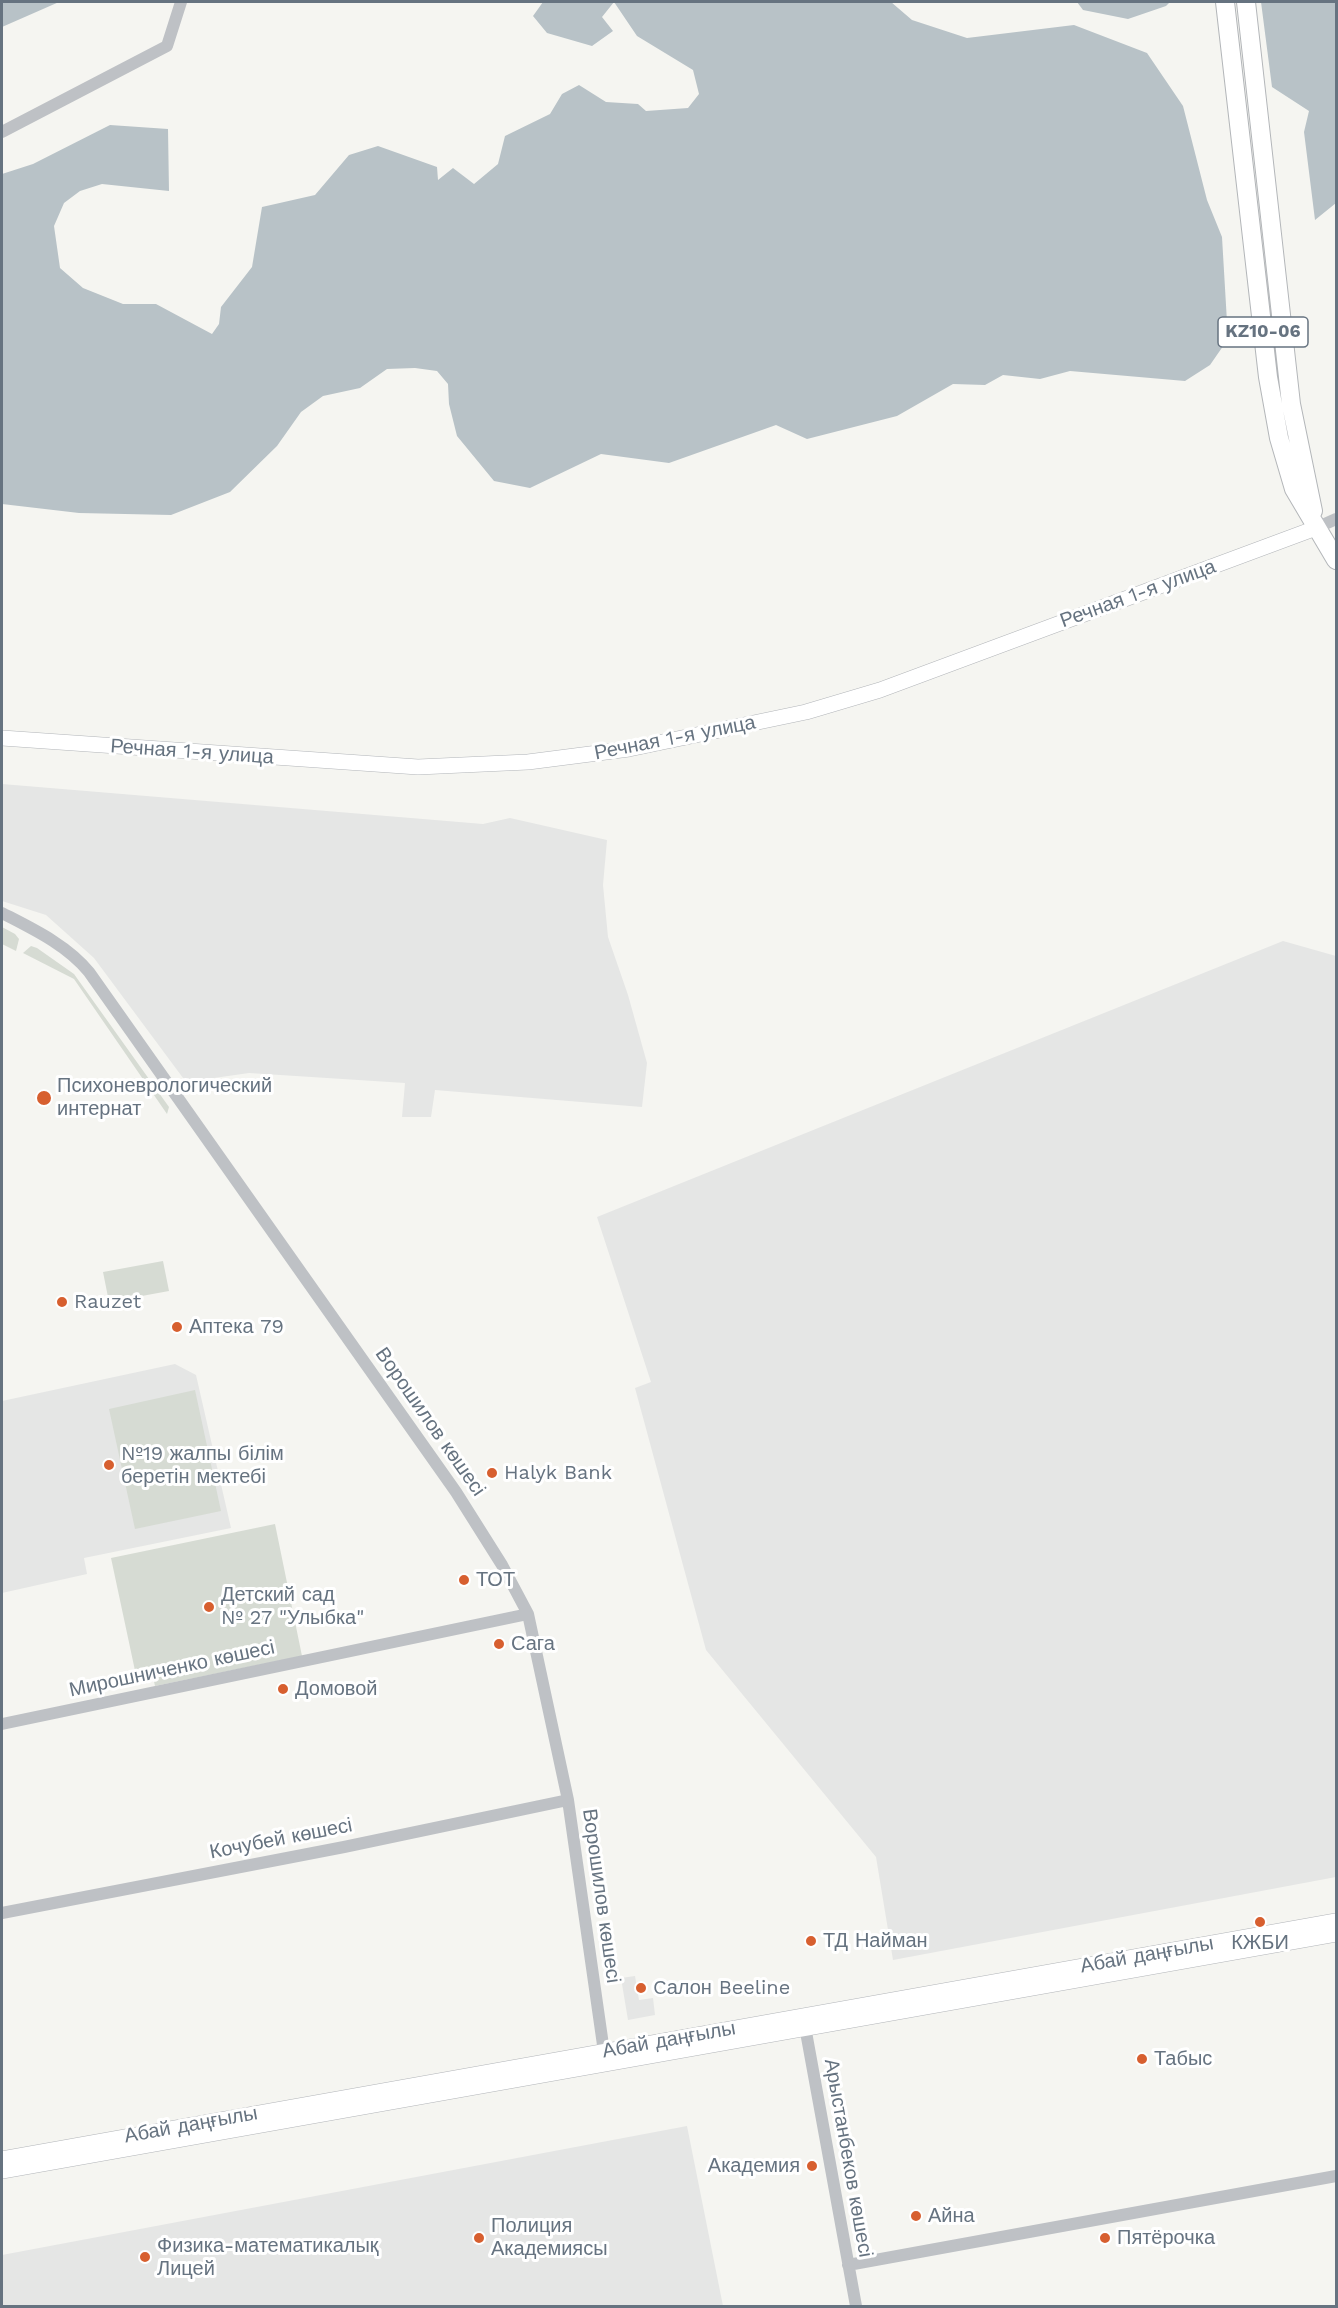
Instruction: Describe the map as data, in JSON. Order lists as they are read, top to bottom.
{
  "streets": {
    "highway": ["KZ10-06"],
    "main road": ["Речная 1-я улица", "Абай даңғылы"],
    "street": [
      "Ворошилов көшесі",
      "Мирошниченко көшесі",
      "Кочубей көшесі",
      "Арыстанбеков көшесі"
    ]
  },
  "crossings": [
    ["KZ10-06", "Речная 1-я улица"],
    ["Ворошилов көшесі", "Мирошниченко көшесі"],
    ["Ворошилов көшесі", "Кочубей көшесі"],
    ["Ворошилов көшесі", "Абай даңғылы"],
    ["Абай даңғылы", "Арыстанбеков көшесі"]
  ],
  "places": [
    "Психоневрологический интернат",
    "Rauzet",
    "Аптека 79",
    "№19 жалпы білім беретін мектебі",
    "Halyk Bank",
    "ТОТ",
    "Детский сад № 27 \"Улыбка\"",
    "Сага",
    "Домовой",
    "КЖБИ",
    "ТД Найман",
    "Cалон Beeline",
    "Табыс",
    "Академия",
    "Айна",
    "Полиция Академиясы",
    "Пятёрочка",
    "Физика-математикалық Лицей"
  ]
}
